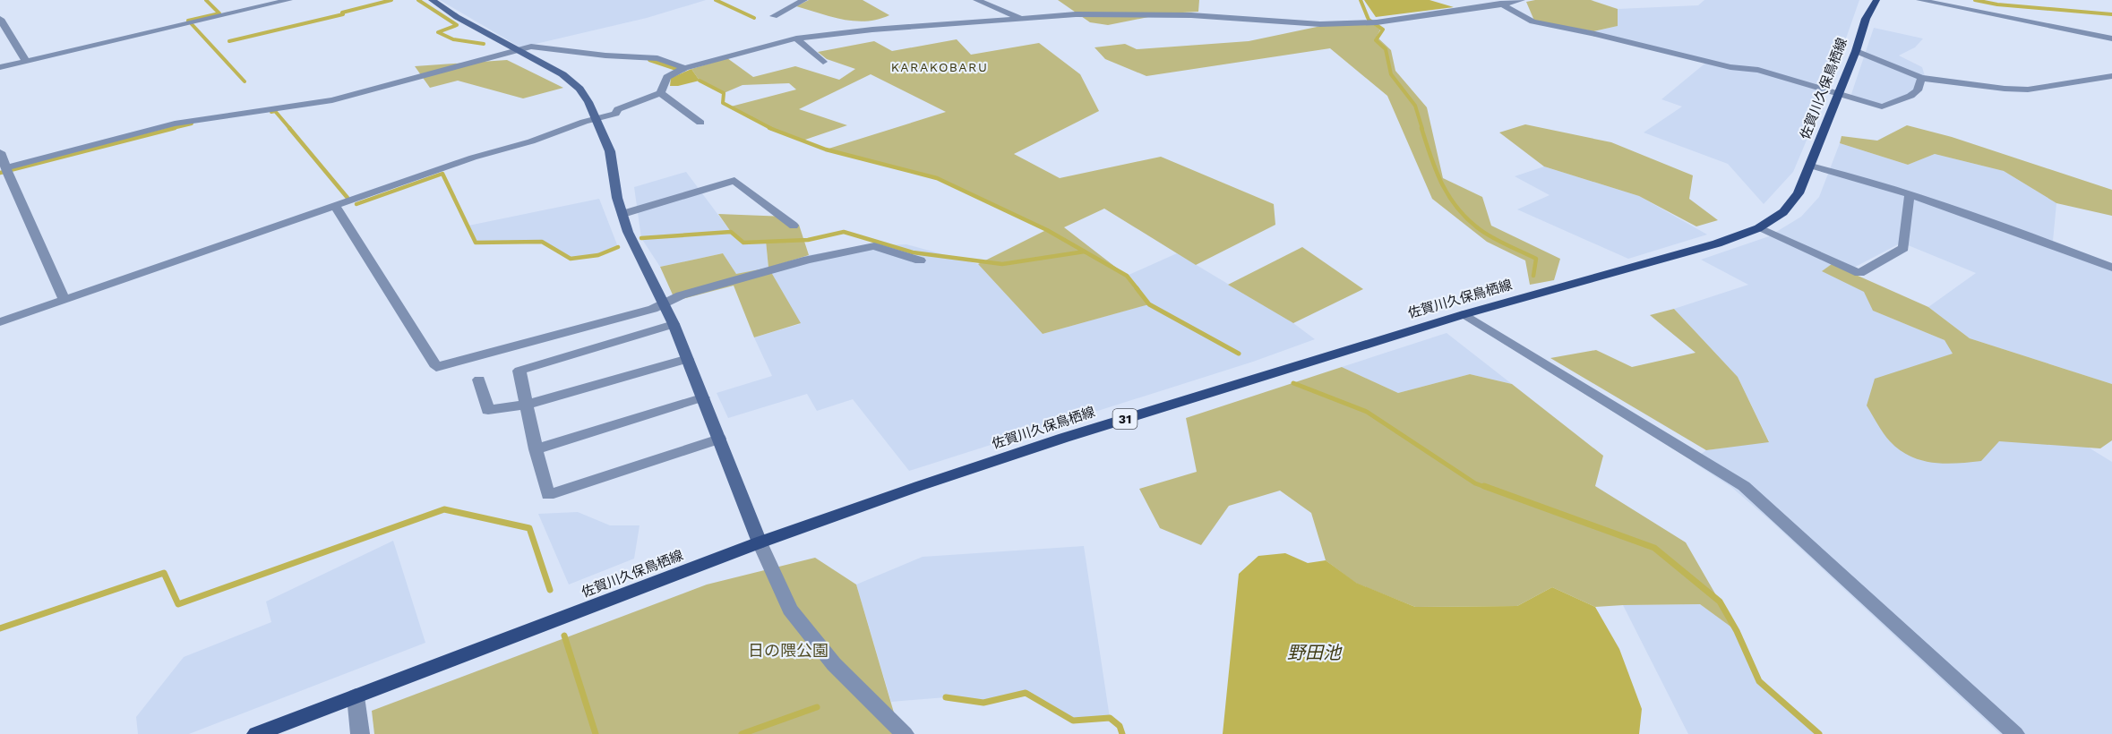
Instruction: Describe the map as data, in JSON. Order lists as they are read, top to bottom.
{
  "streets": {
    "main road": ["佐賀川久保鳥栖線", "31"]
  },
  "districts": ["KARAKOBARU"],
  "water": ["野田池"],
  "parks": ["日の隈公園"]
}
